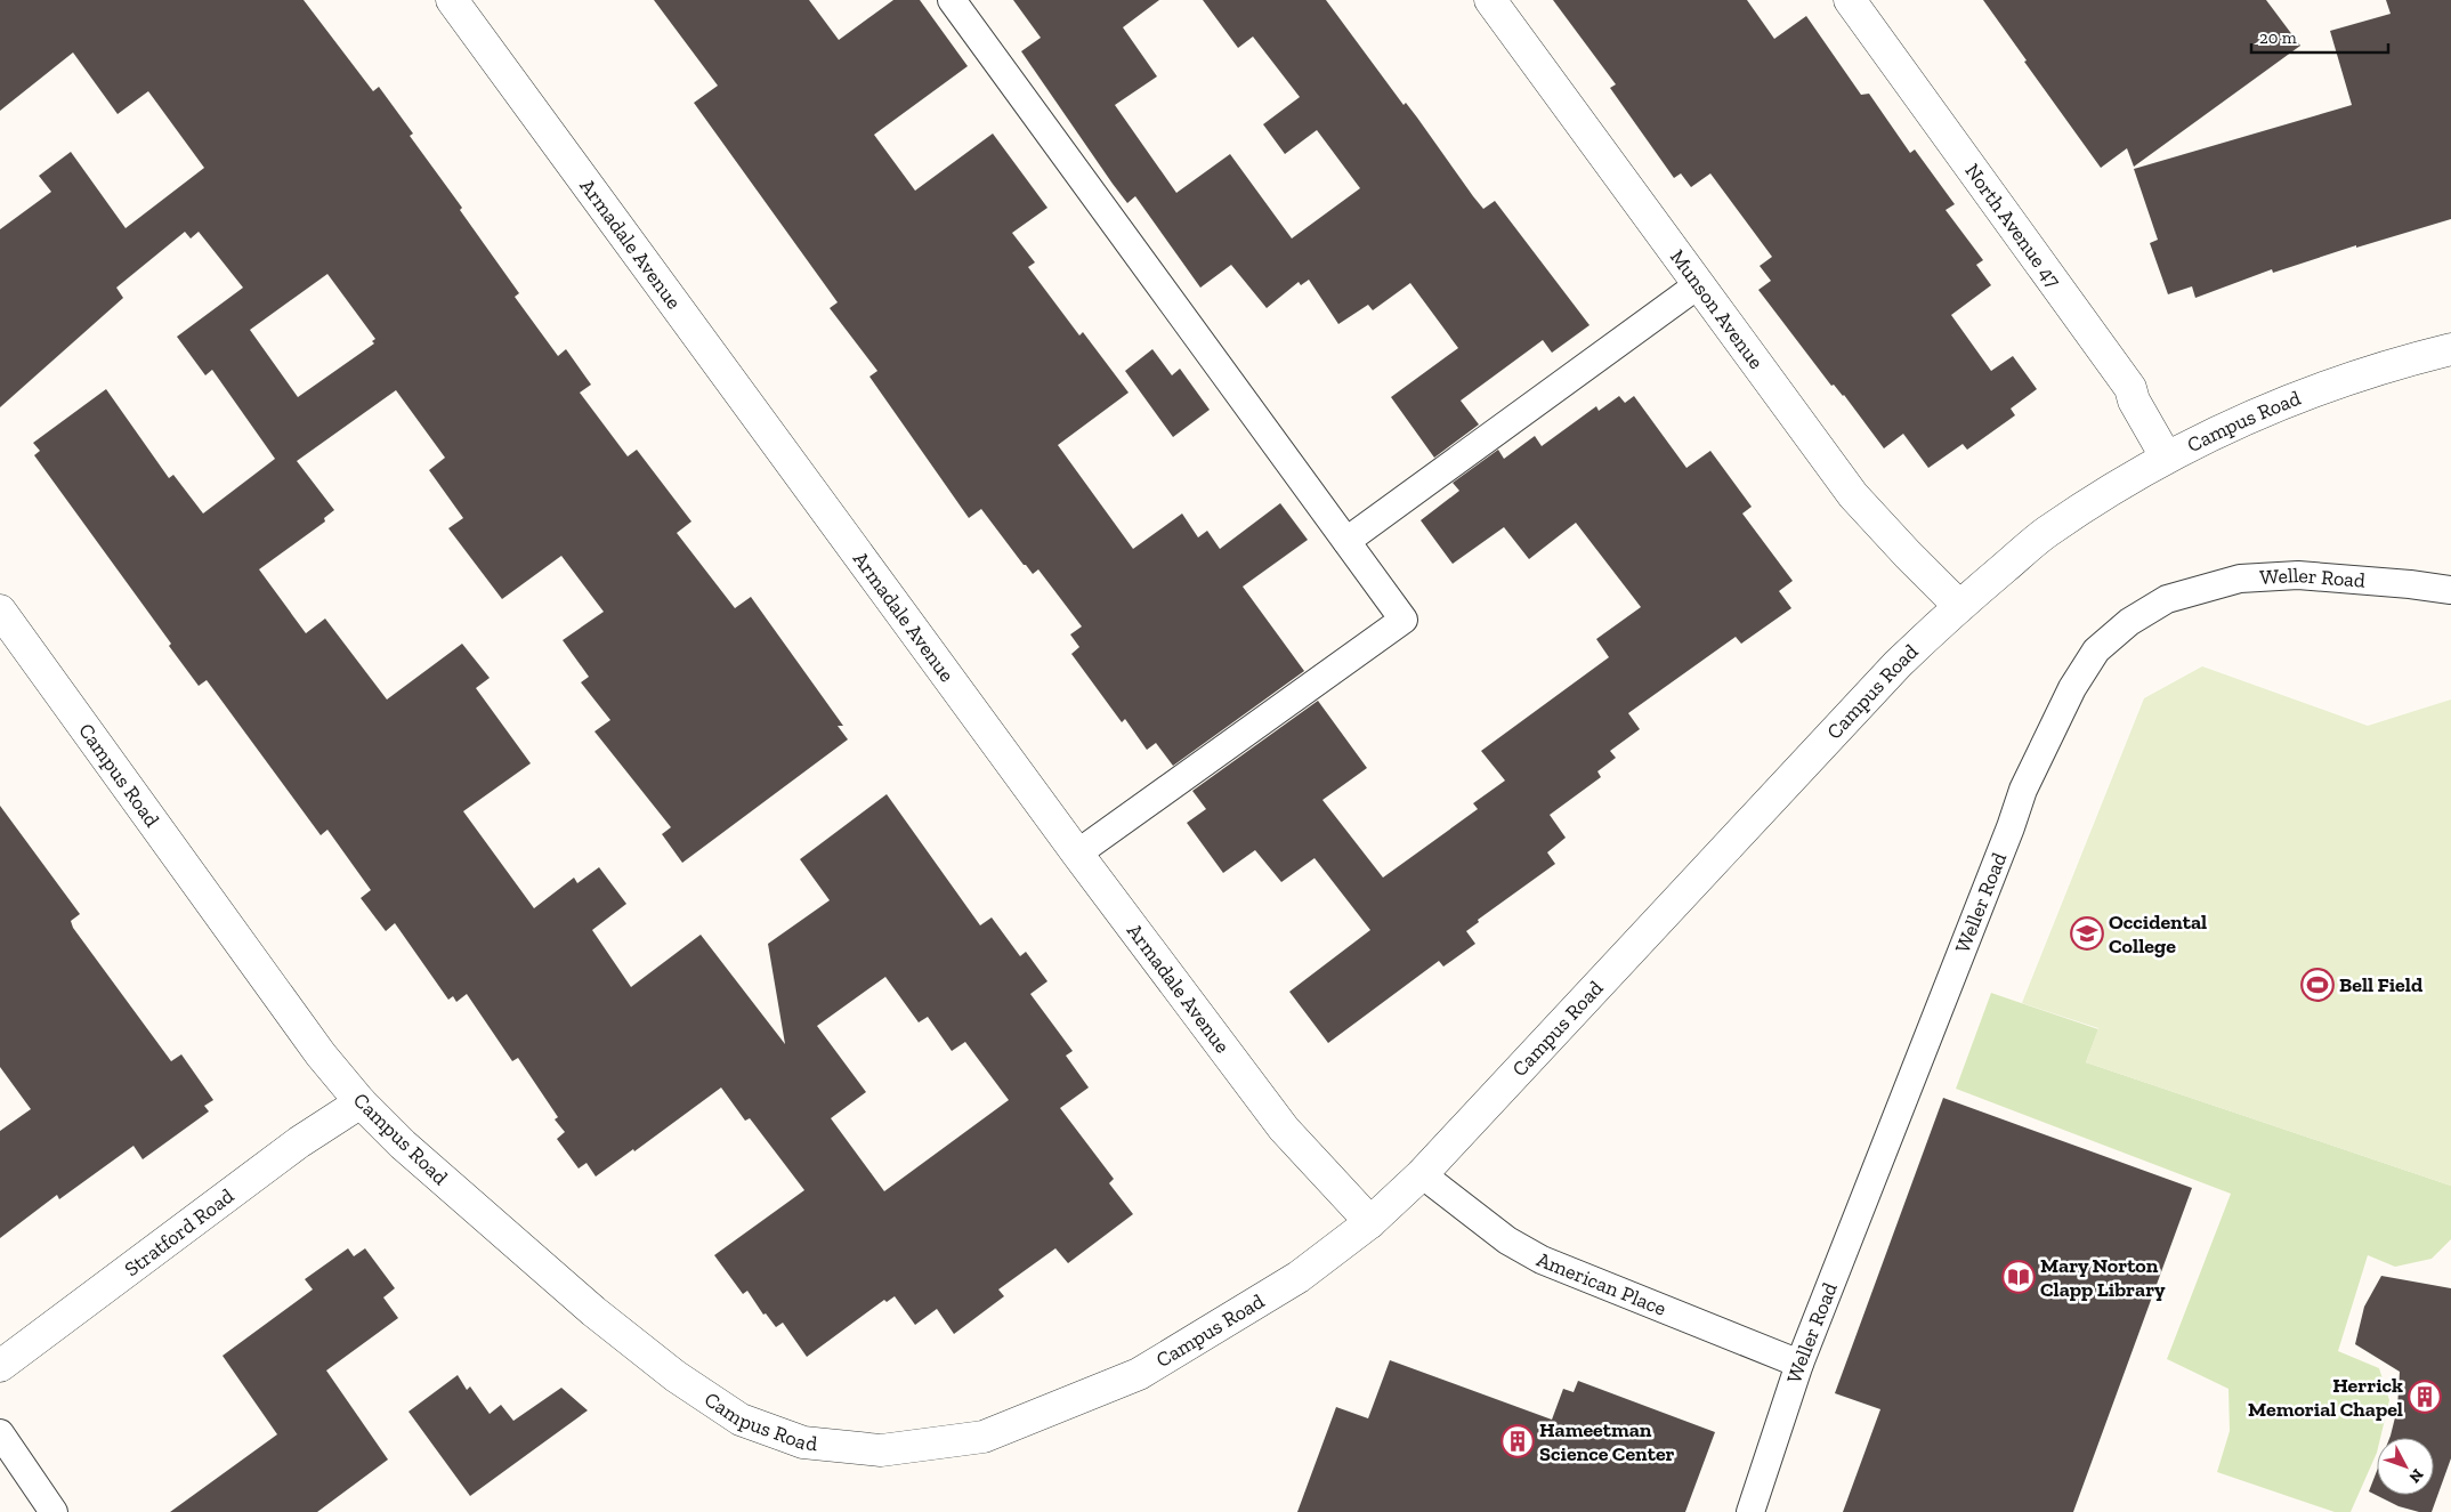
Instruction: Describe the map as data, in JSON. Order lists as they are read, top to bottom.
{
  "streets": {
    "street": [
      "North Avenue 47",
      "Armadale Avenue",
      "Munson Avenue",
      "Campus Road",
      "Stratford Road"
    ],
    "lane": ["Weller Road", "American Place"]
  },
  "crossings": [
    ["North Avenue 47", "Campus Road"],
    ["Armadale Avenue", "Campus Road"],
    ["Munson Avenue", "Campus Road"],
    ["Campus Road", "Stratford Road"],
    ["Campus Road", "American Place"],
    ["Weller Road", "American Place"]
  ],
  "places": {
    "school or university": ["Occidental College"],
    "sports": ["Bell Field"],
    "library": ["Mary Norton Clapp Library"],
    "building": ["Herrick Memorial Chapel", "Hameetman Science Center"]
  },
  "scale_bar": "20 m",
  "north": "bottom right"
}
